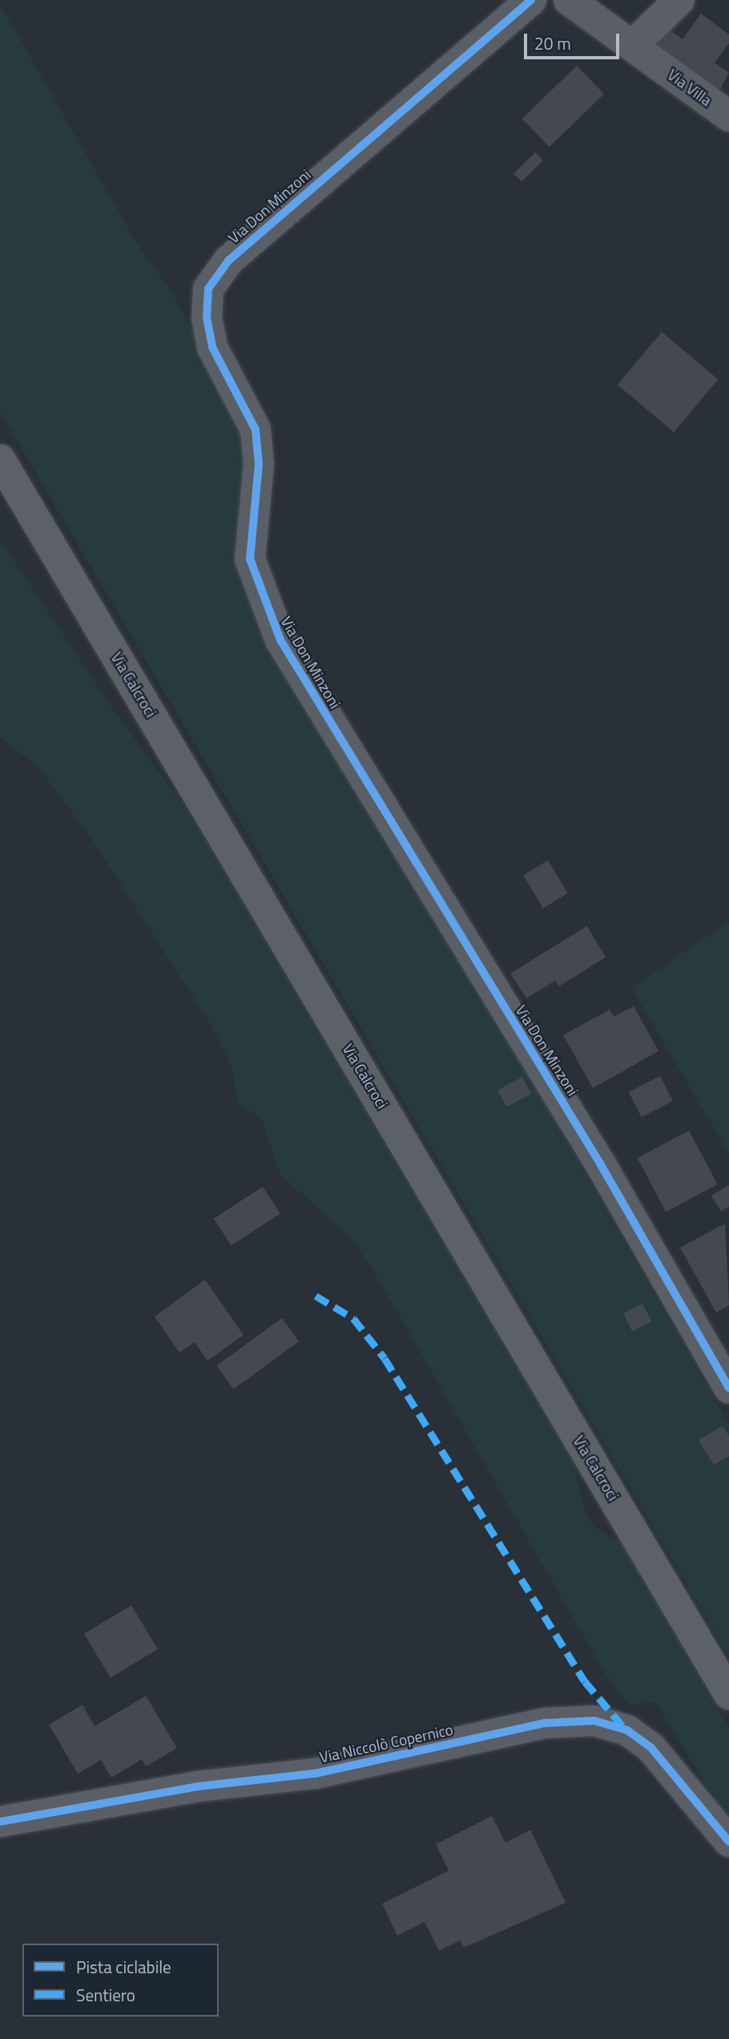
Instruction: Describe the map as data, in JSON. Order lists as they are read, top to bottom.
{
  "streets": {
    "main road": ["Via Calcroci"],
    "street": ["Via Villa", "Via Don Minzoni", "Via Niccolò Copernico"]
  },
  "legend": ["Pista ciclabile", "Sentiero"],
  "scale_bar": "20 m"
}
